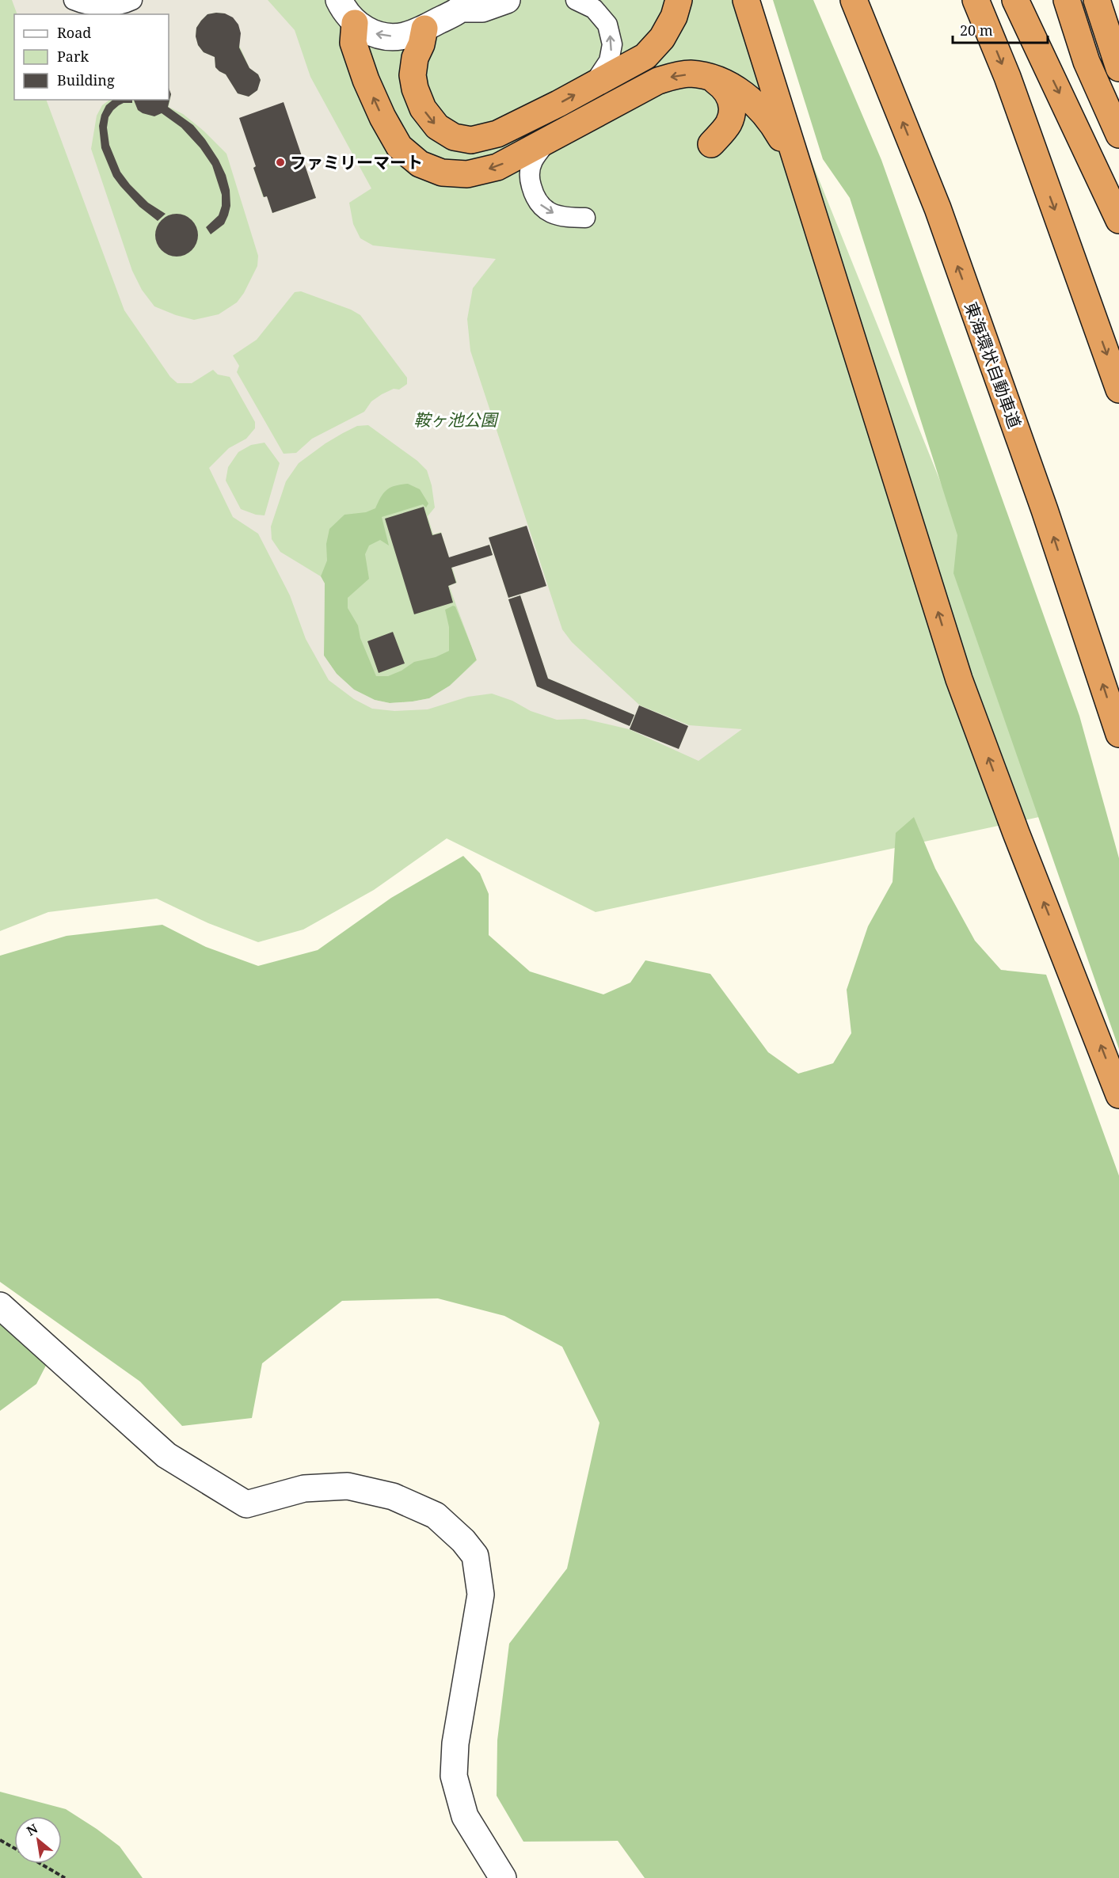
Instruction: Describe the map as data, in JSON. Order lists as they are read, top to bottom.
{
  "streets": {
    "highway": ["東海環状自動車道"]
  },
  "parks": ["鞍ヶ池公園"],
  "places": ["ファミリーマート"],
  "legend": ["Road", "Park", "Building"],
  "scale_bar": "20 m",
  "north": "top left"
}
